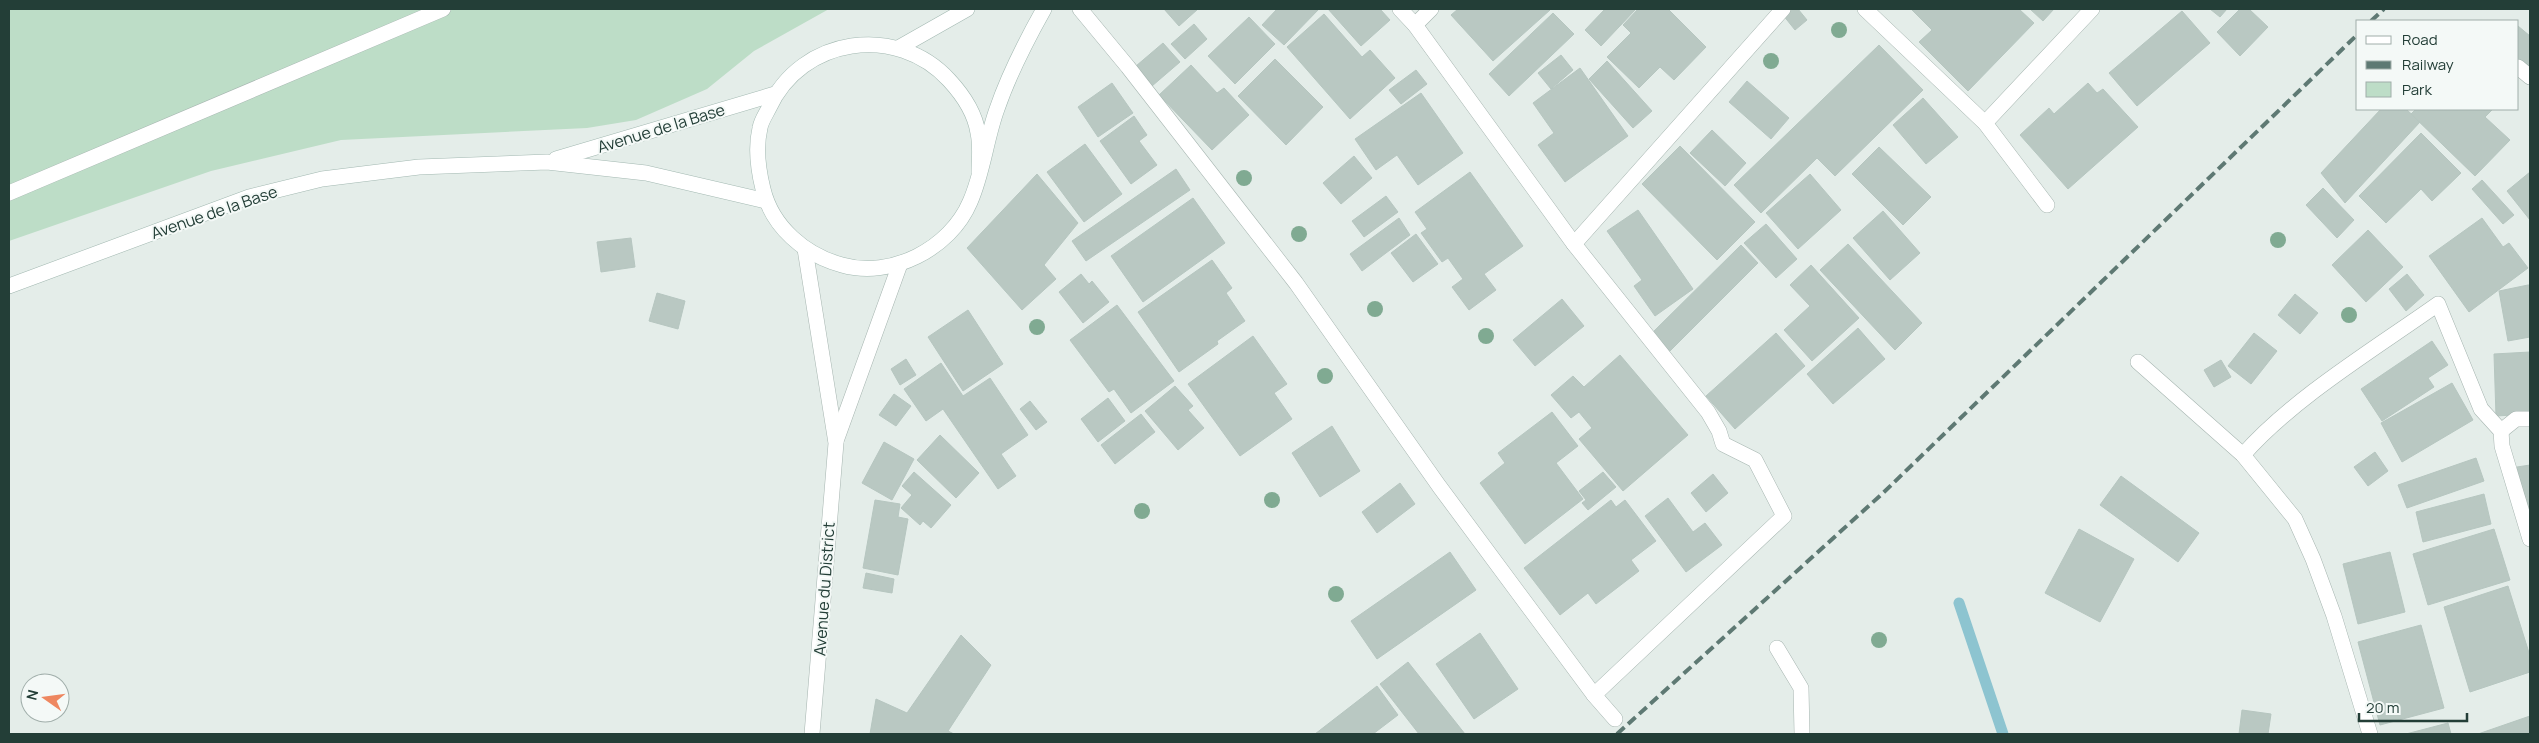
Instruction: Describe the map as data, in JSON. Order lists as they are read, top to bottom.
{
  "streets": {
    "street": ["Avenue de la Base", "Avenue du District"]
  },
  "legend": ["Road", "Railway", "Park"],
  "scale_bar": "20 m",
  "north": "left"
}
